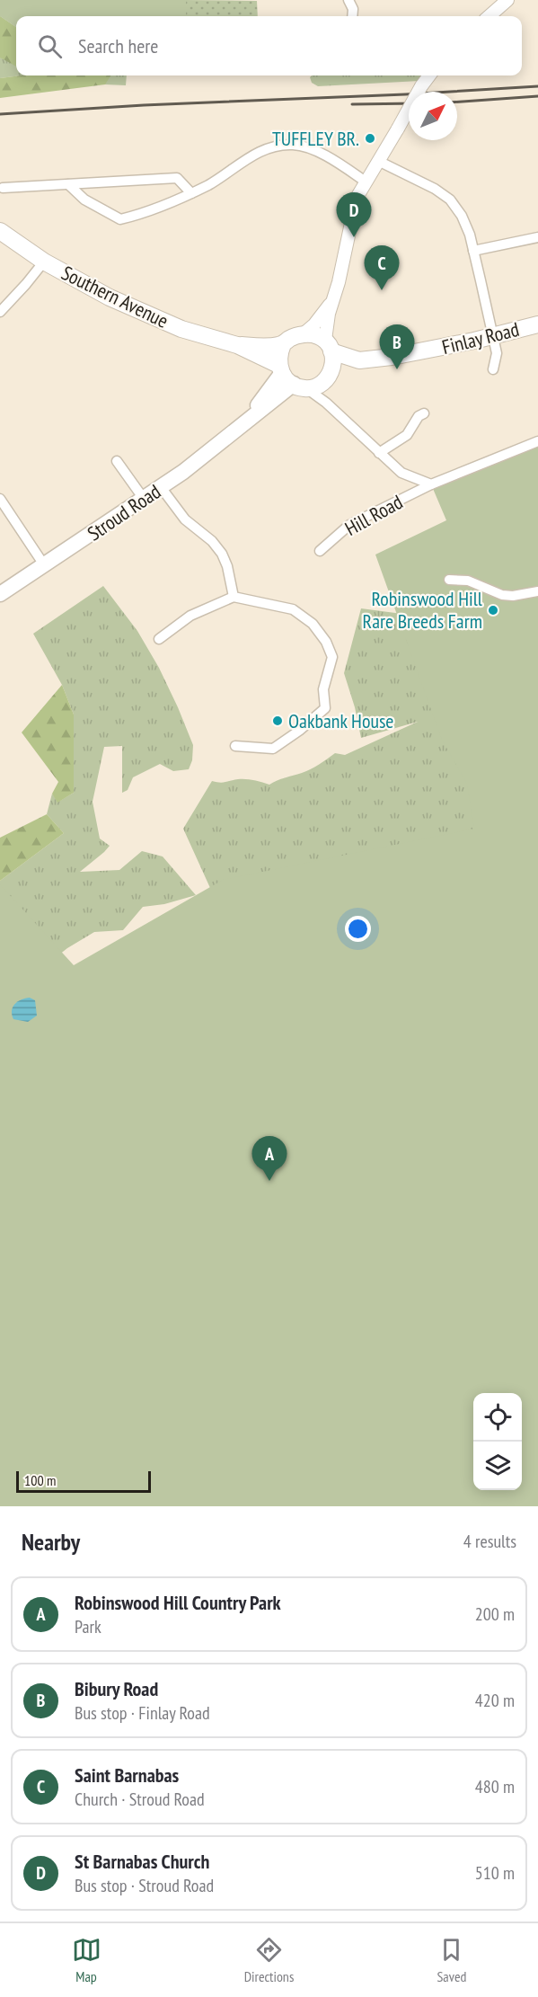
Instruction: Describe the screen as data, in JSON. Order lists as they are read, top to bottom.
{
  "streets": {
    "highway": ["Southern Avenue", "Finlay Road"],
    "main road": ["Stroud Road"],
    "street": ["Hill Road"]
  },
  "crossings": [
    ["Finlay Road", "Stroud Road"]
  ],
  "places": ["TUFFLEY BR.", "Robinswood Hill Rare Breeds Farm", "Oakbank House"],
  "scale_bar": "100 m",
  "north": "top right",
  "page": {
    "search": "Search here",
    "pins": [
      "D",
      "C",
      "B",
      "A"
    ],
    "scale": "100 m",
    "heading": ["Nearby", "4 results"],
    "list": [
      {
        "mark": "A",
        "name": "Robinswood Hill Country Park",
        "note": "Park",
        "value": "200 m"
      },
      {
        "mark": "B",
        "name": "Bibury Road",
        "note": "Bus stop · Finlay Road",
        "value": "420 m"
      },
      {
        "mark": "C",
        "name": "Saint Barnabas",
        "note": "Church · Stroud Road",
        "value": "480 m"
      },
      {
        "mark": "D",
        "name": "St Barnabas Church",
        "note": "Bus stop · Stroud Road",
        "value": "510 m"
      }
    ],
    "nav": ["Map", "Directions", "Saved"]
  }
}
